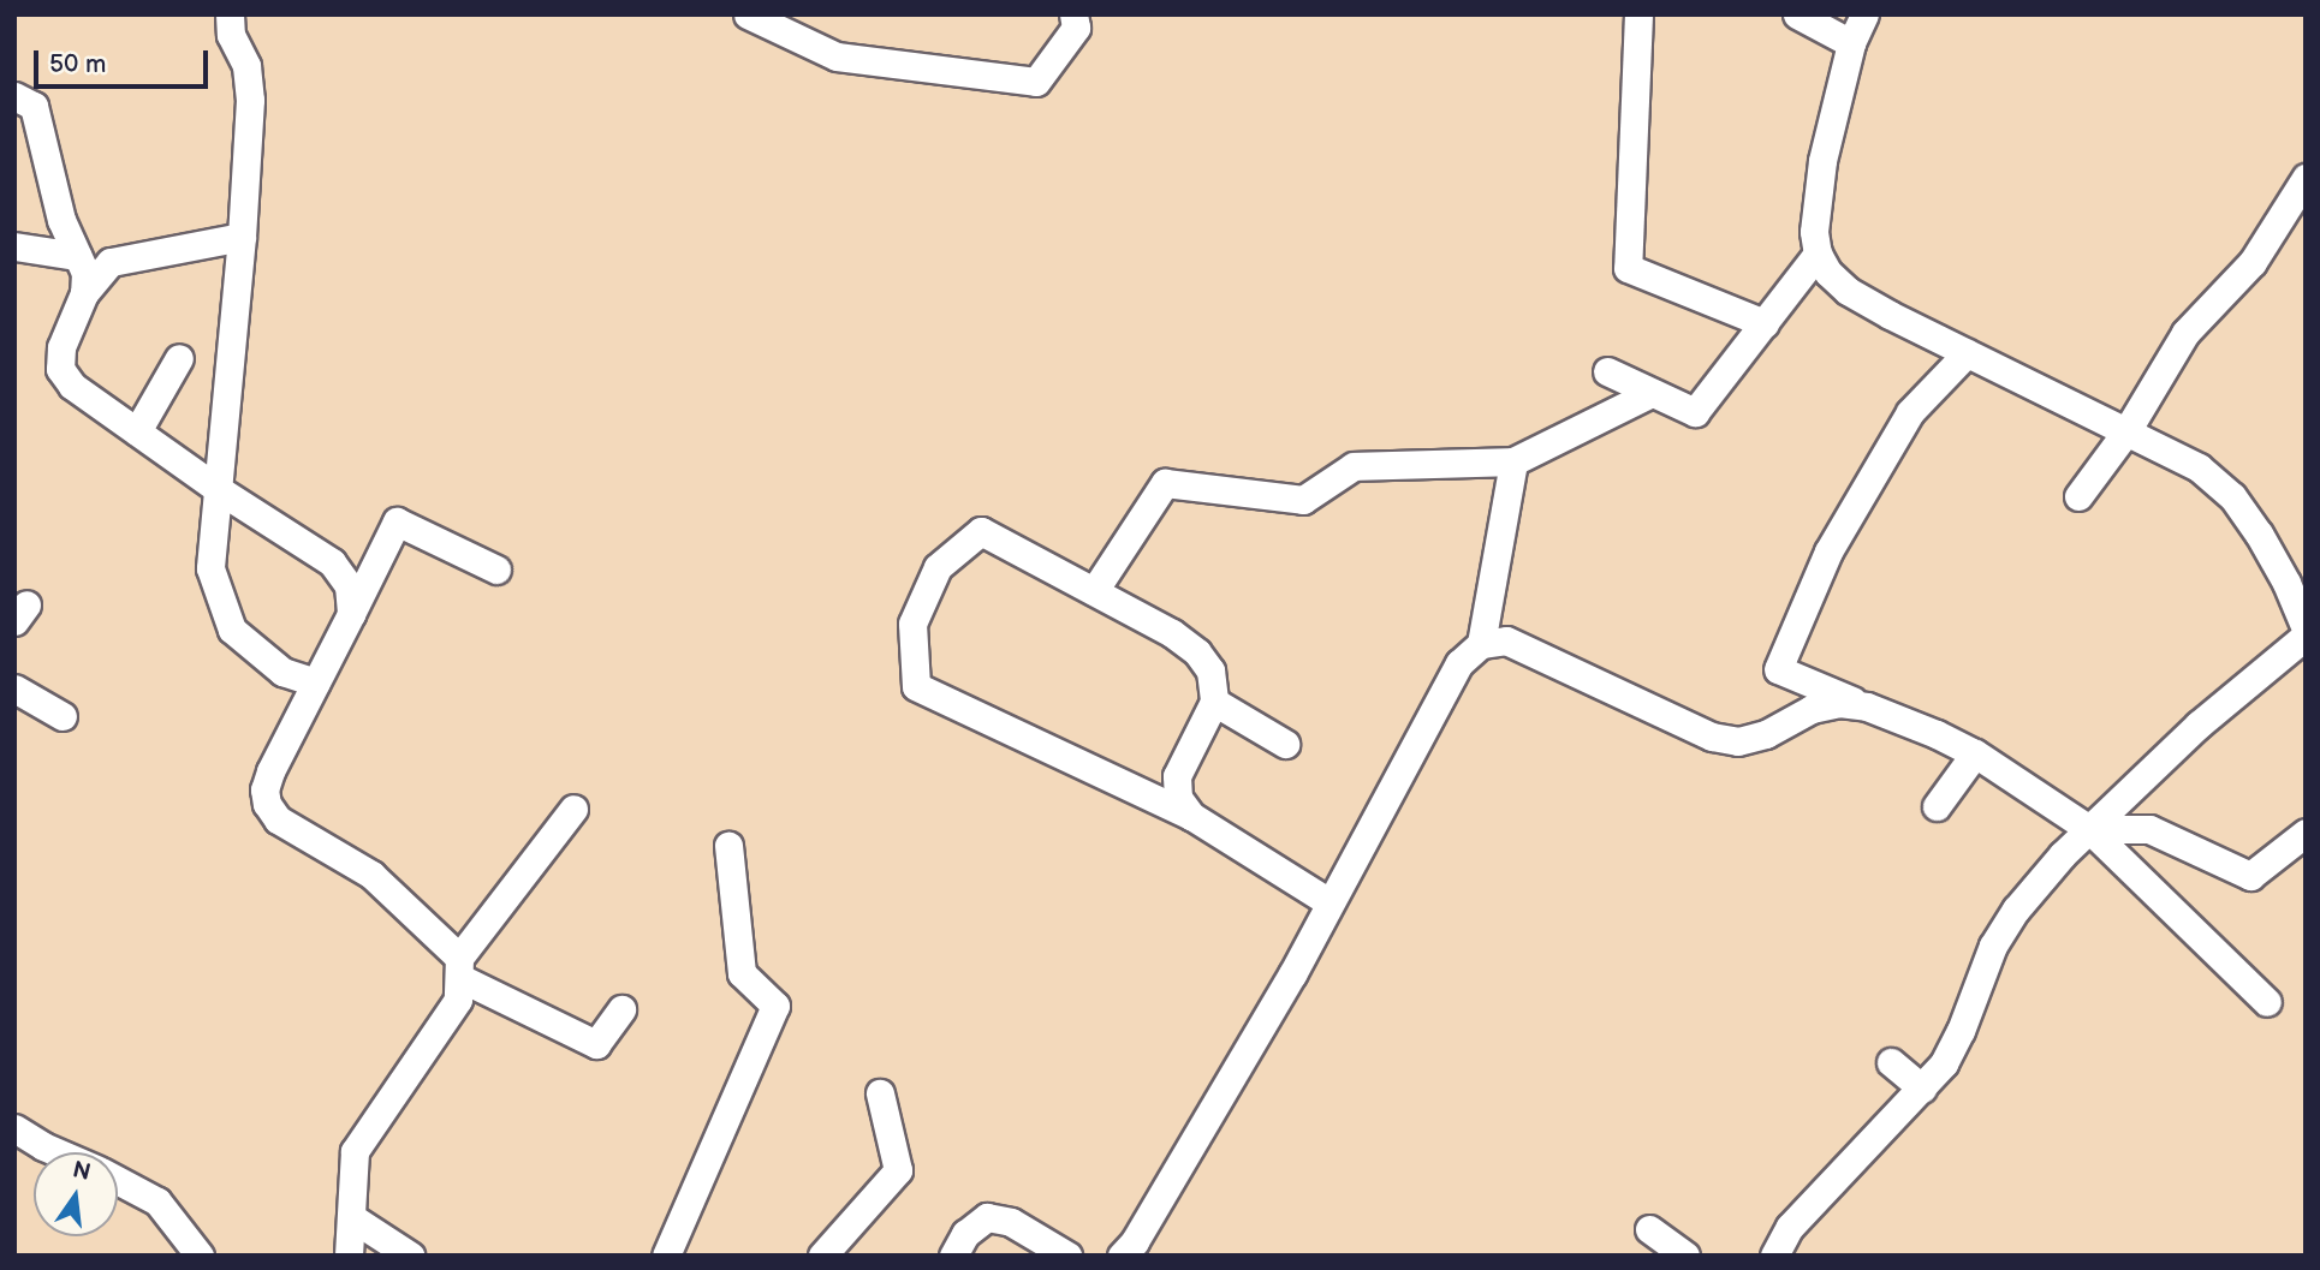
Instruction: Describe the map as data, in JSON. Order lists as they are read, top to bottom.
{
  "scale_bar": "50 m",
  "north": "top"
}
